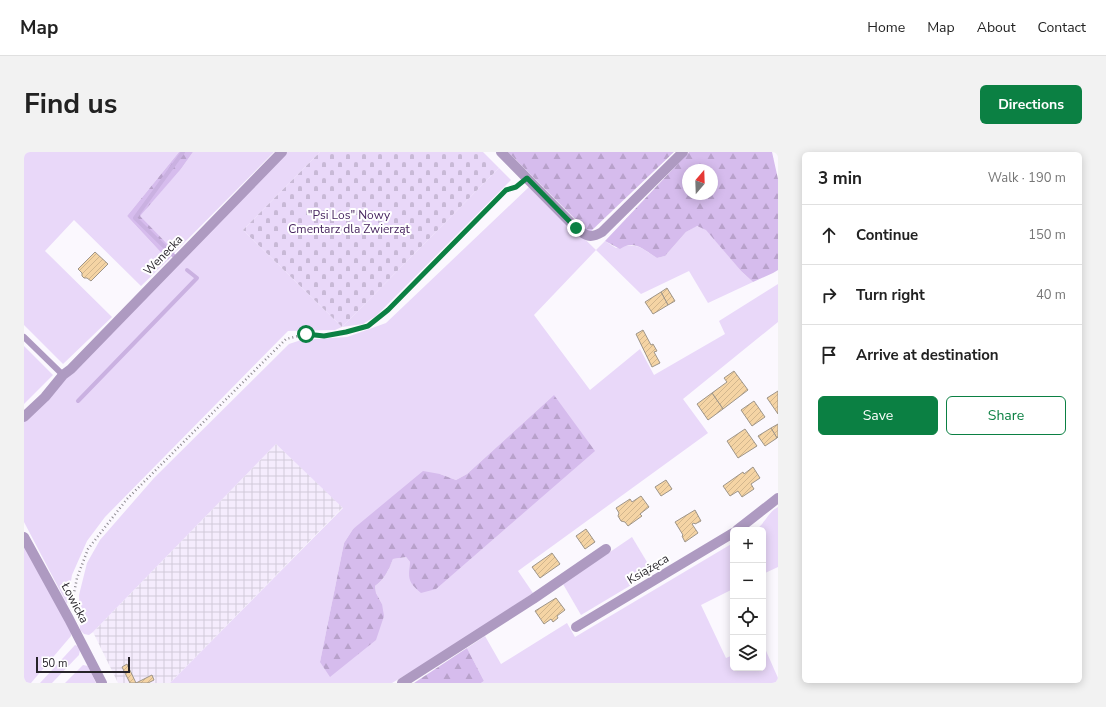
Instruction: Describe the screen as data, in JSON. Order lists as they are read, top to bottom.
{
  "streets": {
    "street": ["Wenecka", "Książęca", "Łowicka"]
  },
  "parks": ["\"Psi Los\" Nowy Cmentarz dla Zwierząt"],
  "scale_bar": "50 m",
  "north": "top",
  "page": {
    "header": "Map",
    "nav": [
      "Home",
      "Map",
      "About",
      "Contact"
    ],
    "title": "Find us",
    "buttons": [
      "Directions",
      ["Save", "Share"]
    ],
    "heading": ["3 min", "Walk · 190 m"],
    "list": [
      ["Continue", "150 m"],
      ["Turn right", "40 m"],
      "Arrive at destination"
    ],
    "map_buttons": ["+", "−"],
    "scale": "50 m"
  }
}
